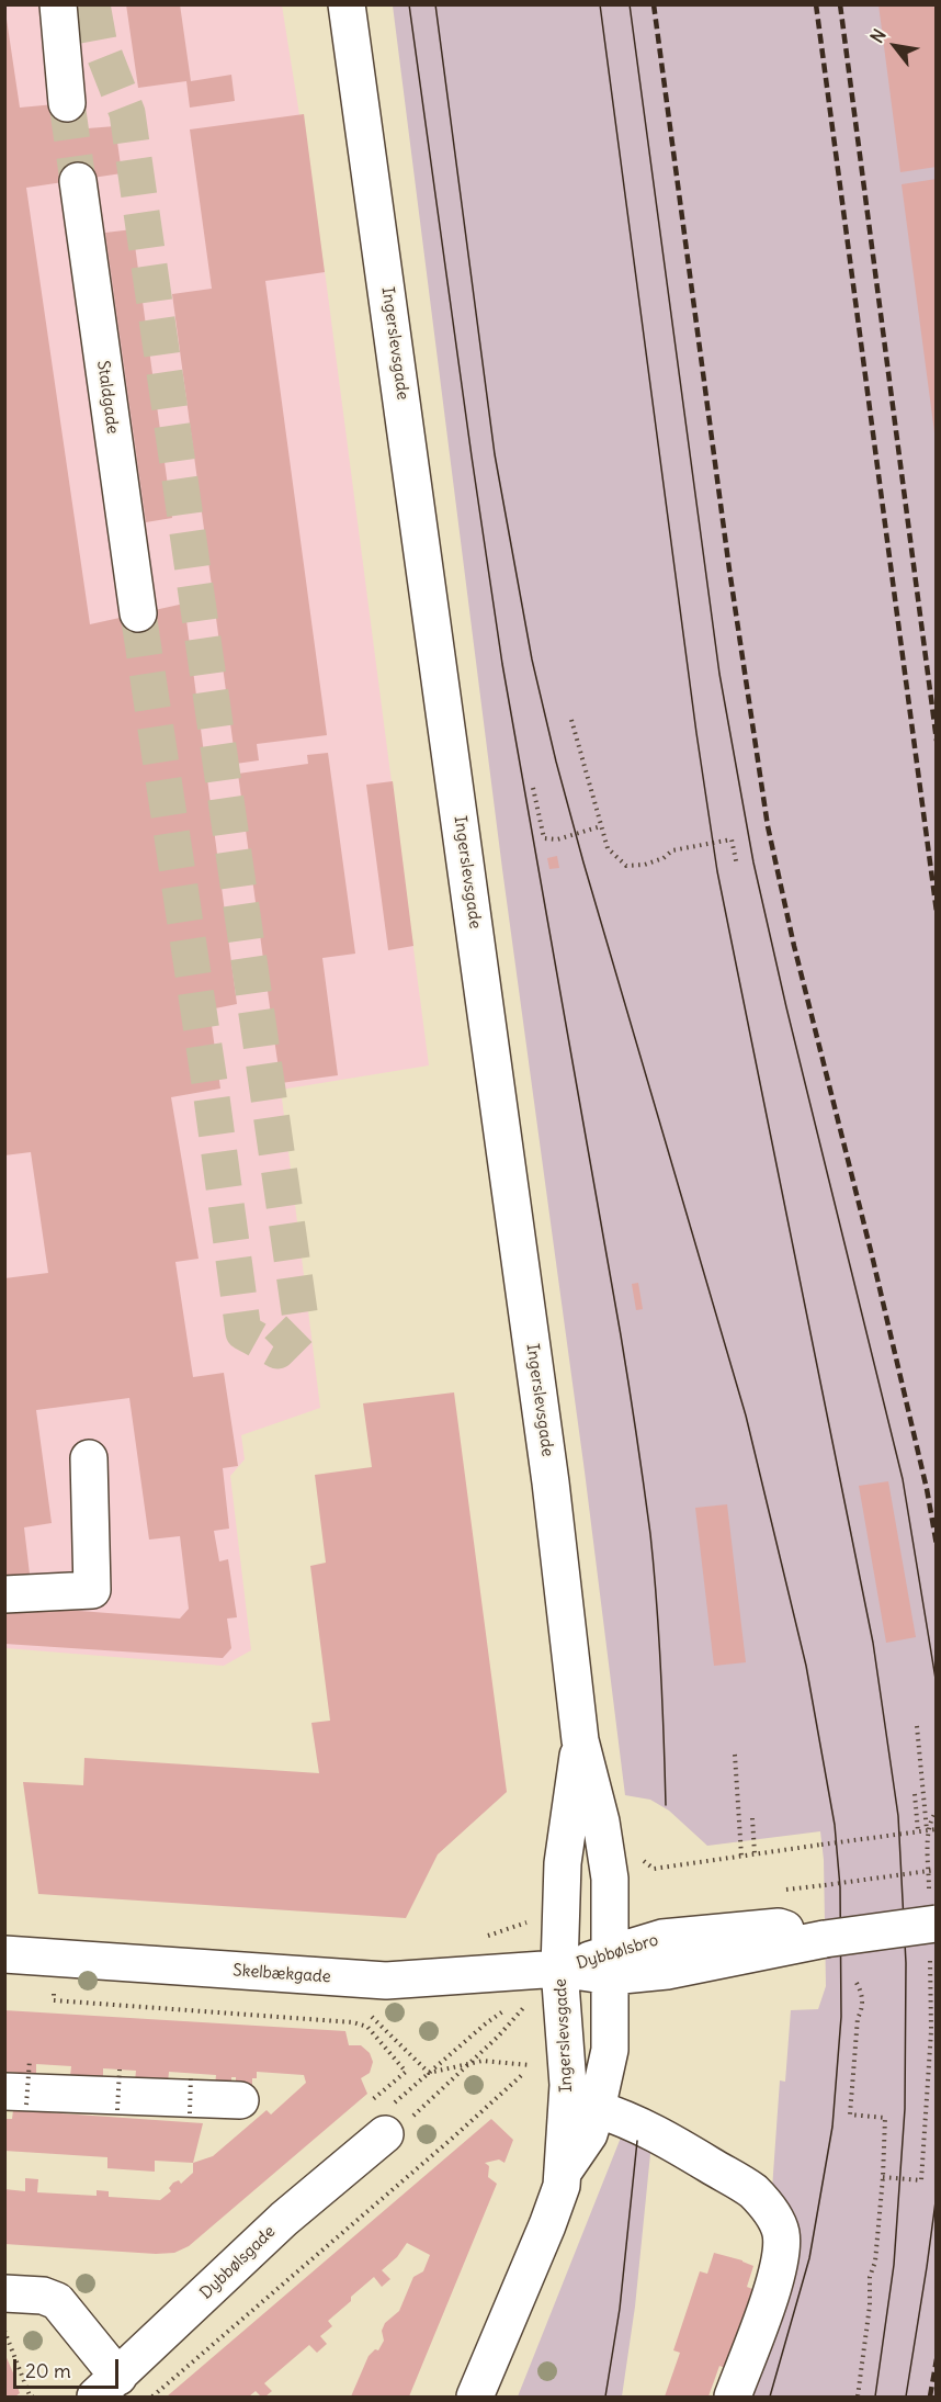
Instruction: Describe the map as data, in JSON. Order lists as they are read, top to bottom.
{
  "streets": {
    "street": [
      "Ingerslevsgade",
      "Staldgade",
      "Dybbølsbro",
      "Skelbækgade",
      "Dybbølsgade"
    ]
  },
  "crossings": [
    ["Ingerslevsgade", "Dybbølsbro"],
    ["Ingerslevsgade", "Skelbækgade"],
    ["Dybbølsbro", "Skelbækgade"]
  ],
  "scale_bar": "20 m",
  "north": "top left"
}
